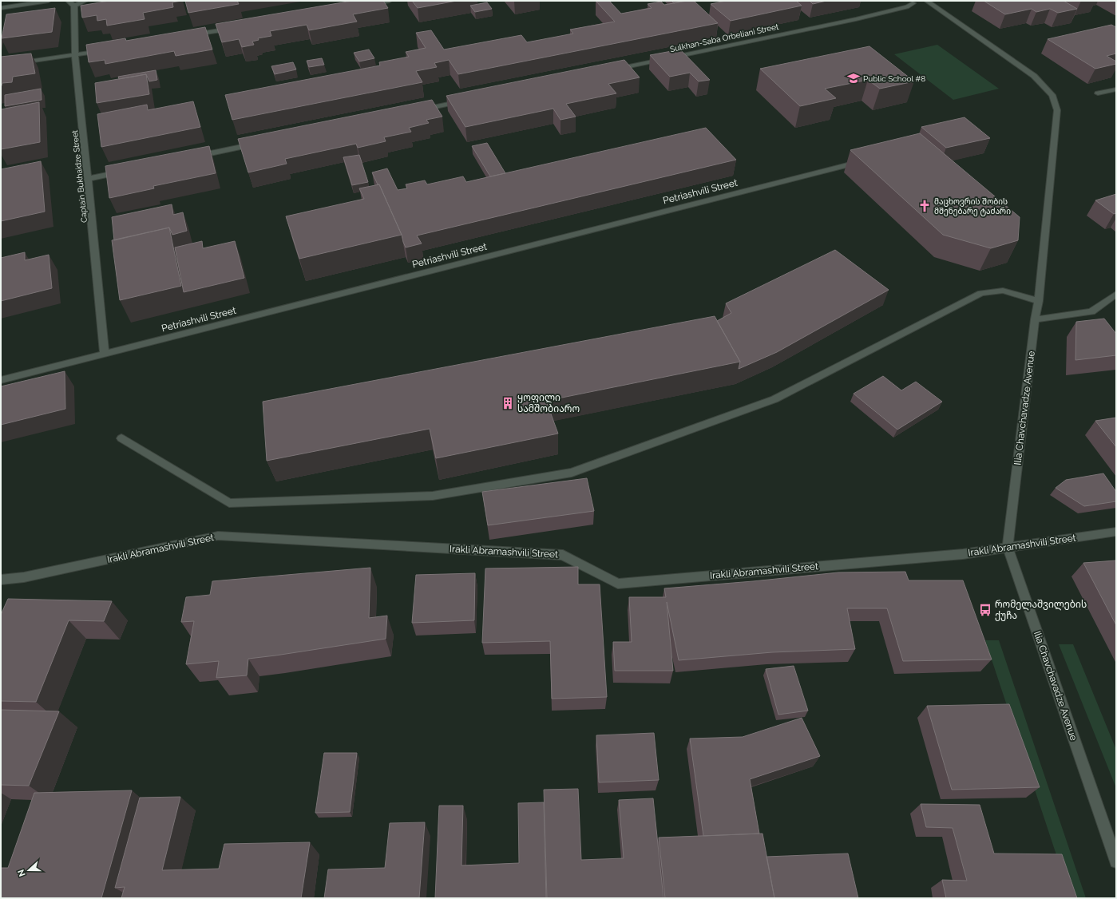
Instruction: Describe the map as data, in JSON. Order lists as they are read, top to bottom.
{
  "streets": {
    "street": [
      "Sulkhan-Saba Orbeliani Street",
      "Captain Bukhaidze Street",
      "Petriashvili Street",
      "Ilia Chavchavadze Avenue",
      "Irakli Abramashvili Street"
    ]
  },
  "crossings": [
    ["Sulkhan-Saba Orbeliani Street", "Ilia Chavchavadze Avenue"],
    ["Captain Bukhaidze Street", "Petriashvili Street"],
    ["Ilia Chavchavadze Avenue", "Irakli Abramashvili Street"]
  ],
  "places": {
    "school or university": ["Public School #8"],
    "church": ["მაცხოვრის შობის მშენებარე ტაძარი"],
    "building": ["ყოფილი სამშობიარო"],
    "bus stop": ["რომელაშვილების ქუჩა"]
  },
  "north": "left"
}
